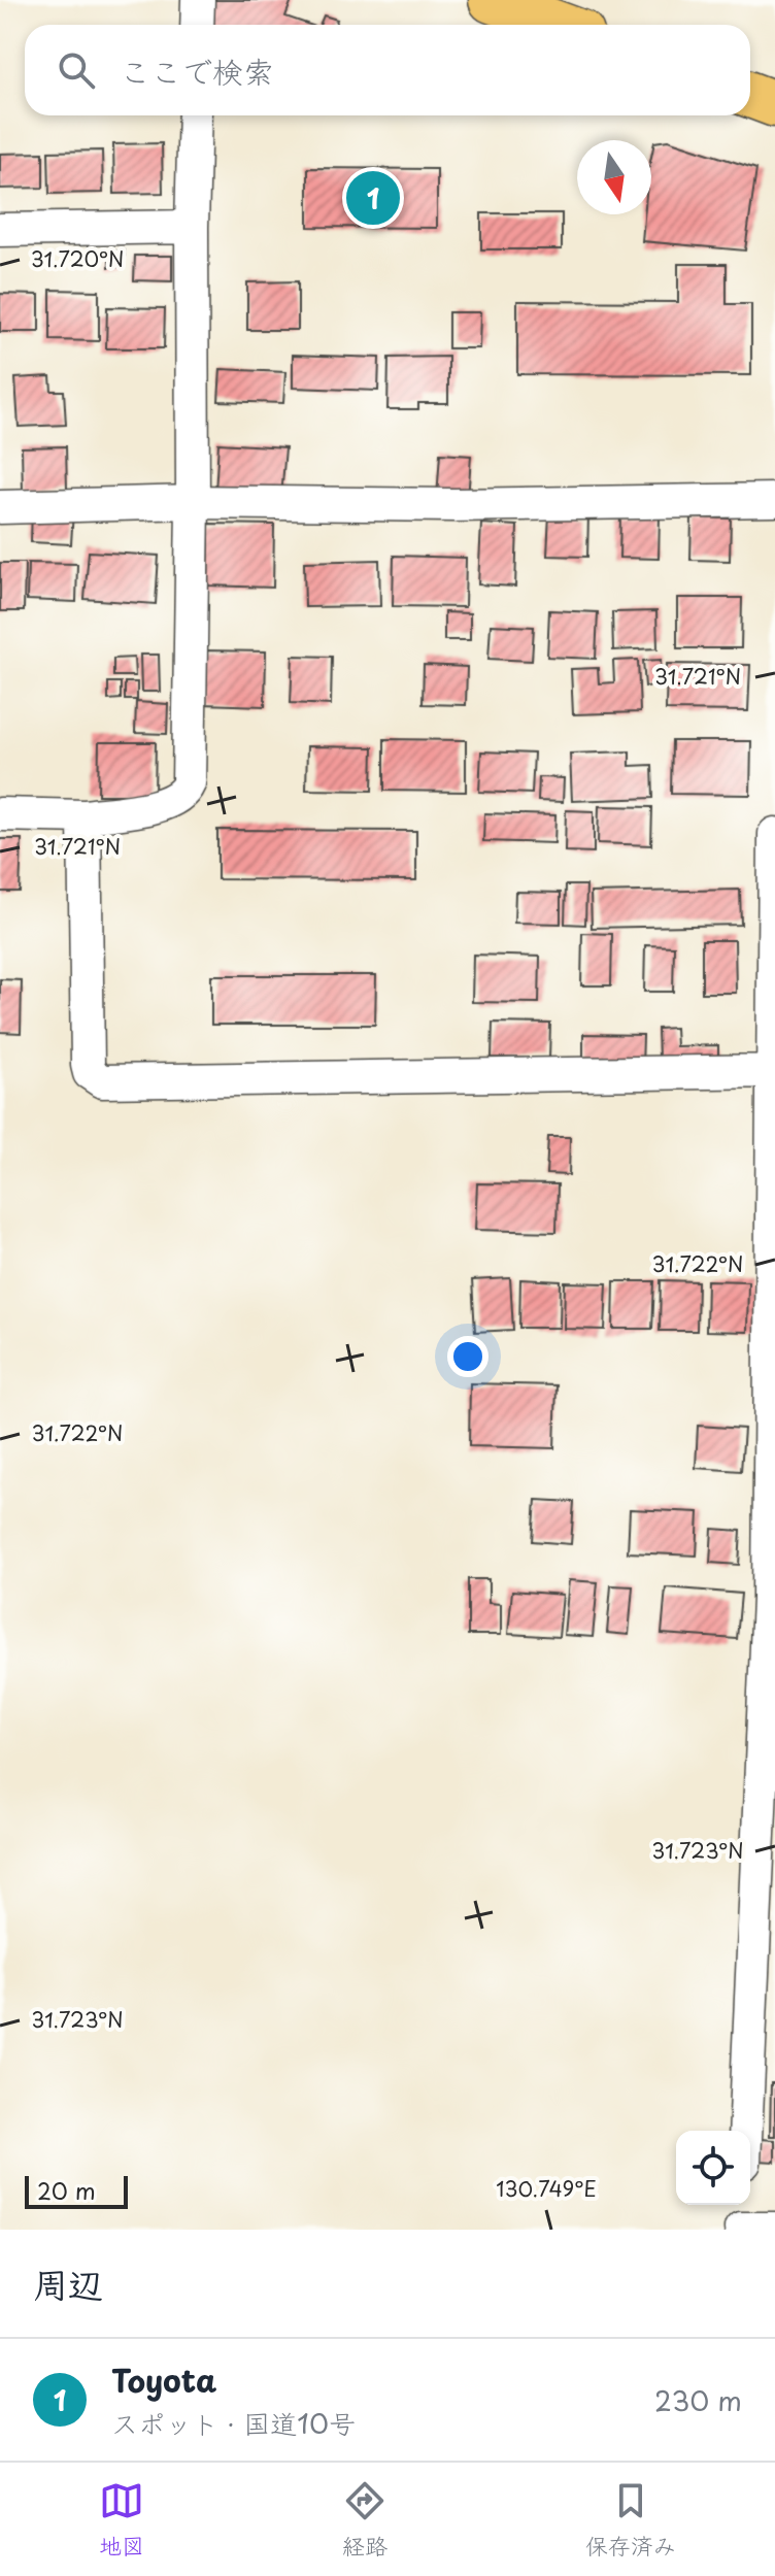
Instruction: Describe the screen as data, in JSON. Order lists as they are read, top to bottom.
{
  "scale_bar": "20 m",
  "north": "bottom",
  "page": {
    "search": "ここで検索",
    "pins": "1",
    "scale": "20 m",
    "heading": "周辺",
    "list": [
      {
        "mark": "1",
        "name": "Toyota",
        "note": "スポット · 国道10号",
        "value": "230 m"
      }
    ],
    "nav": ["地図", "経路", "保存済み"]
  },
  "coordinates": [
    "31.720°N",
    "31.721°N",
    "31.722°N",
    "31.723°N",
    "130.749°E"
  ]
}
